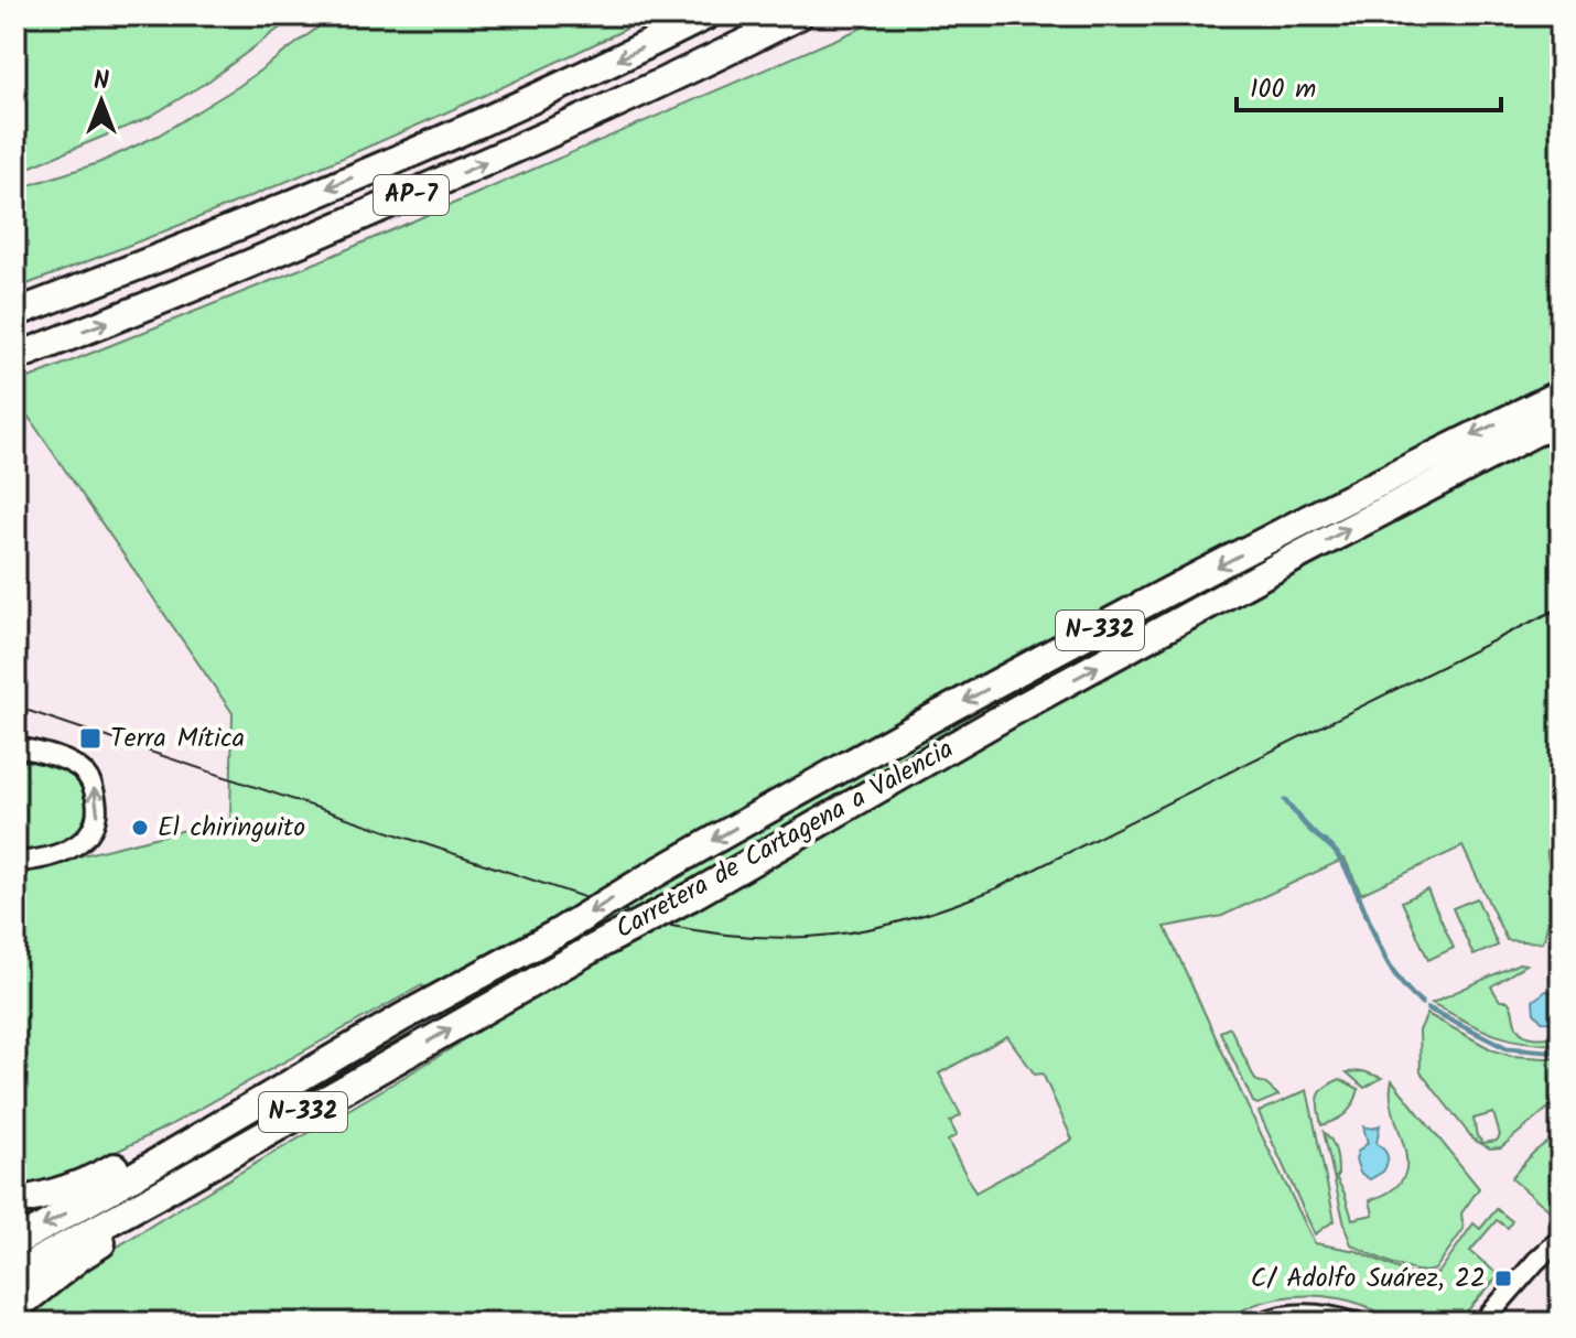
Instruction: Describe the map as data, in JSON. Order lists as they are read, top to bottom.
{
  "streets": {
    "highway": ["AP-7", "N-332", "Carretera de Cartagena a Valencia"]
  },
  "places": {
    "transit": ["Terra Mítica", "C/ Adolfo Suárez, 22"],
    "other": ["El chiringuito"]
  },
  "scale_bar": "100 m",
  "north": "top"
}
